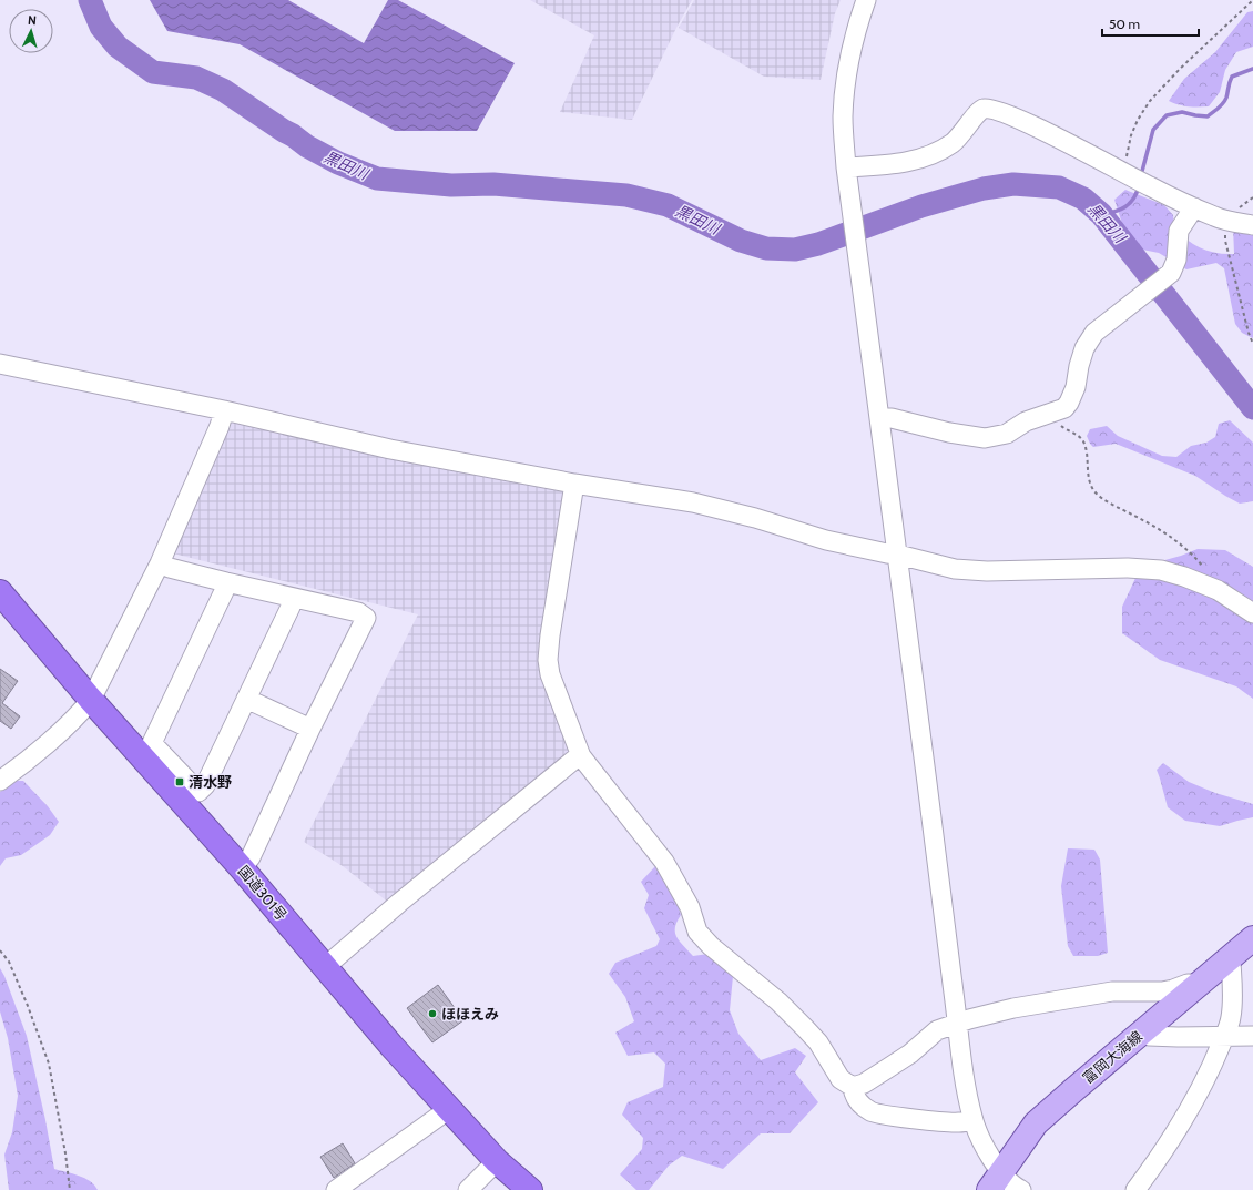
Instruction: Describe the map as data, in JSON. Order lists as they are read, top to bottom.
{
  "streets": {
    "highway": ["国道301号"],
    "main road": ["富岡大海線"]
  },
  "water": ["黒田川"],
  "places": {
    "transit": ["清水野"],
    "other": ["ほほえみ"]
  },
  "scale_bar": "50 m",
  "north": "top"
}
